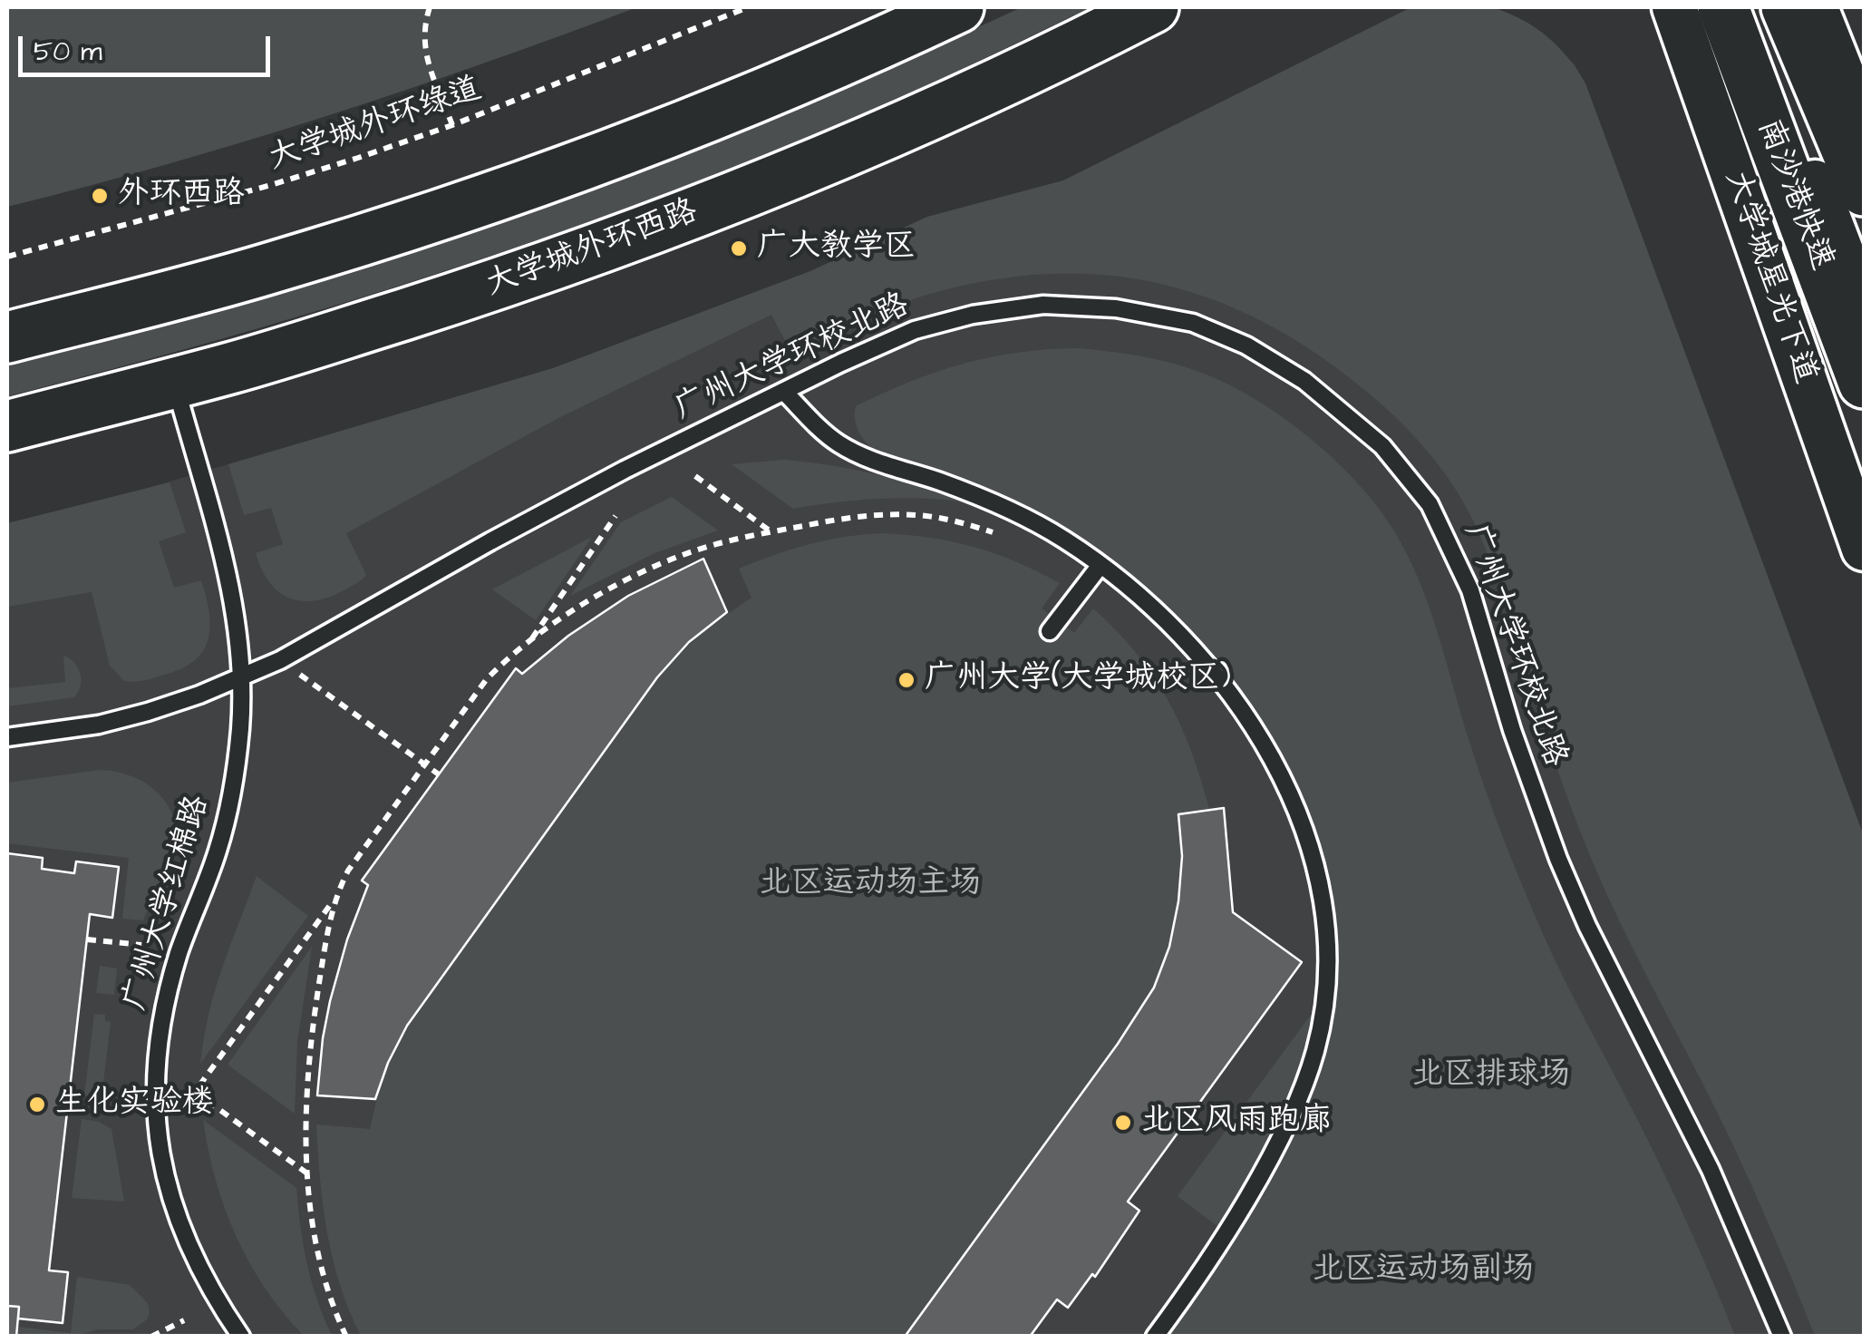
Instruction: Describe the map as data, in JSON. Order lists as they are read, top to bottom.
{
  "streets": {
    "main road": ["南沙港快速", "大学城外环西路", "大学城星光下道"],
    "lane": ["广州大学环校北路", "广州大学红棉路"],
    "path": ["大学城外环绿道"]
  },
  "crossings": [
    ["大学城外环西路", "广州大学红棉路"],
    ["广州大学环校北路", "广州大学红棉路"]
  ],
  "parks": ["北区运动场主场", "北区排球场", "北区运动场副场"],
  "places": [
    "外环西路",
    "广大教学区",
    "广州大学(大学城校区)",
    "生化实验楼",
    "北区风雨跑廊"
  ],
  "scale_bar": "50 m"
}
